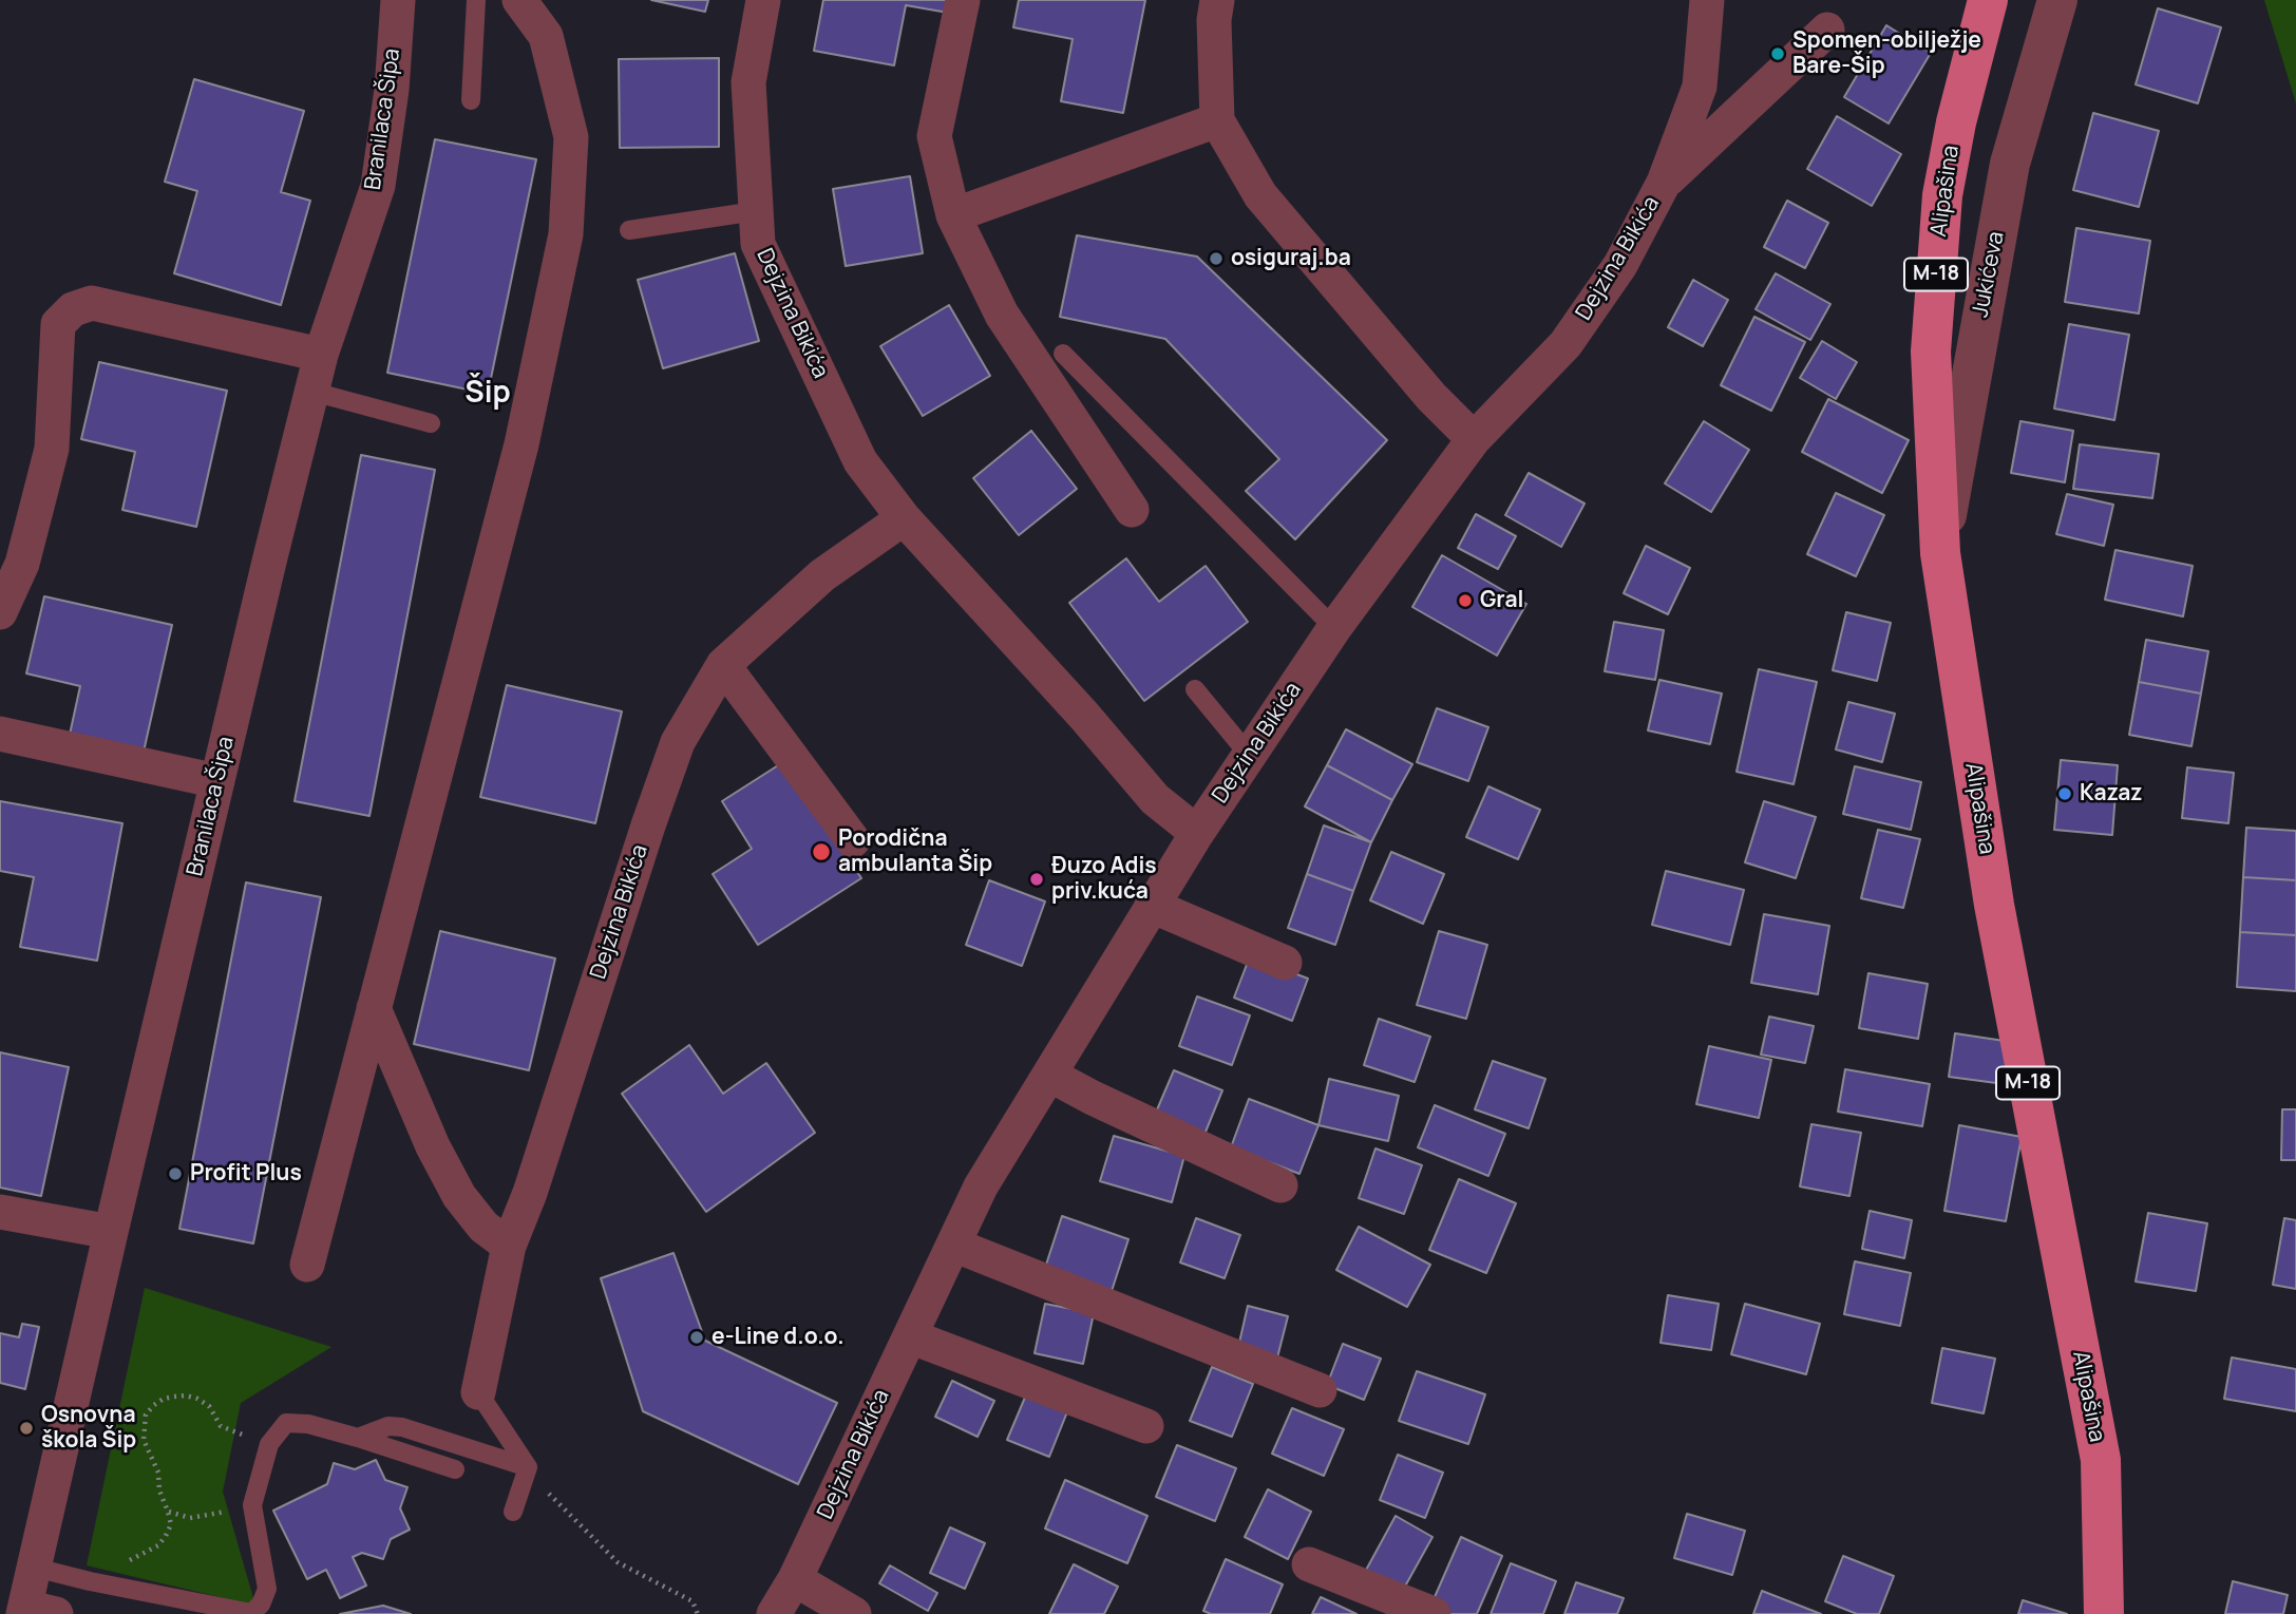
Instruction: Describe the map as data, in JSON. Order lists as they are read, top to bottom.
{
  "streets": {
    "main road": ["Alipašina", "M-18"],
    "street": ["Branilaca Šipa", "Dejzina Bikića", "Jukićeva"]
  },
  "crossings": [
    ["Alipašina", "Jukićeva"]
  ],
  "districts": ["Šip"],
  "places": [
    "Spomen-obilježje Bare-Šip",
    "osiguraj.ba",
    "Gral",
    "Kazaz",
    "Porodična ambulanta Šip",
    "Đuzo Adis priv.kuća",
    "Profit Plus",
    "e-Line d.o.o.",
    "Osnovna škola Šip"
  ]
}
